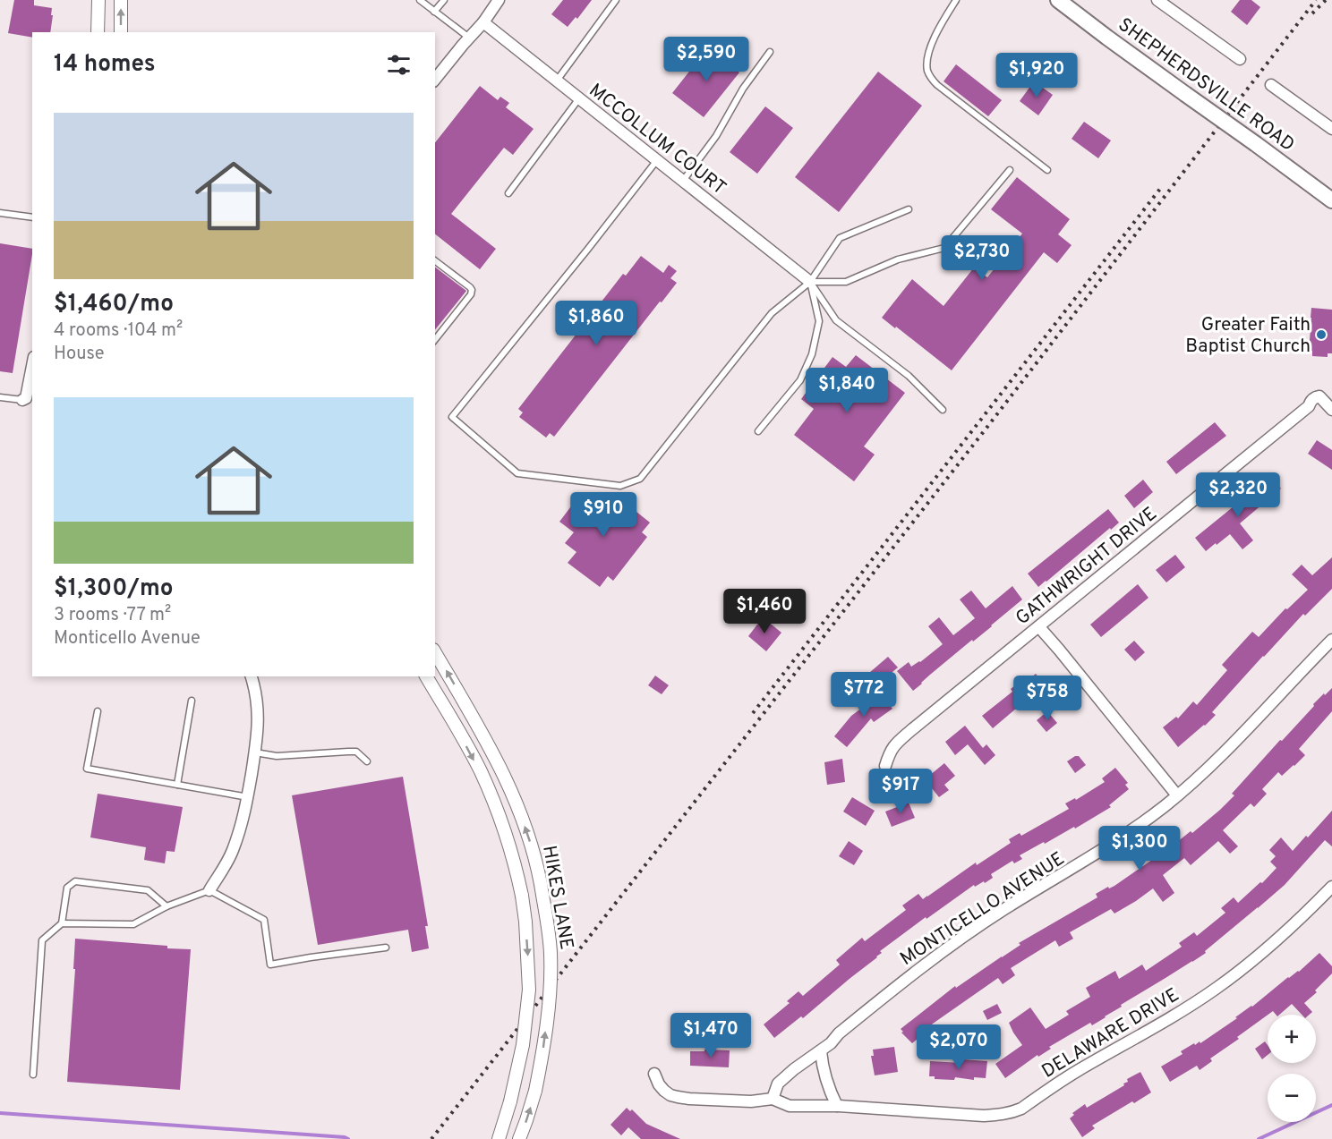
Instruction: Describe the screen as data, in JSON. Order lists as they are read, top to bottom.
{
  "streets": {
    "main road": ["SHEPHERDSVILLE ROAD"],
    "street": [
      "MCCOLLUM COURT",
      "GATHWRIGHT DRIVE",
      "HIKES LANE",
      "MONTICELLO AVENUE",
      "DELAWARE DRIVE"
    ]
  },
  "crossings": [
    ["MONTICELLO AVENUE", "DELAWARE DRIVE"]
  ],
  "places": ["Greater Faith Baptist Church"],
  "page": {
    "heading": "14 homes",
    "price": [
      "$2,590",
      "$1,920",
      "$2,730",
      "$1,860",
      "$1,840",
      "$2,320",
      "$910",
      "$1,460",
      "$772",
      "$758",
      "$917",
      "$1,300",
      "$1,470",
      "$2,070"
    ],
    "list": [
      {
        "name": "$1,460/mo",
        "note": "4 rooms · 104 m² · House"
      },
      {
        "name": "$1,300/mo",
        "note": "3 rooms · 77 m² · Monticello Avenue"
      }
    ],
    "map_buttons": ["+", "−"]
  }
}
